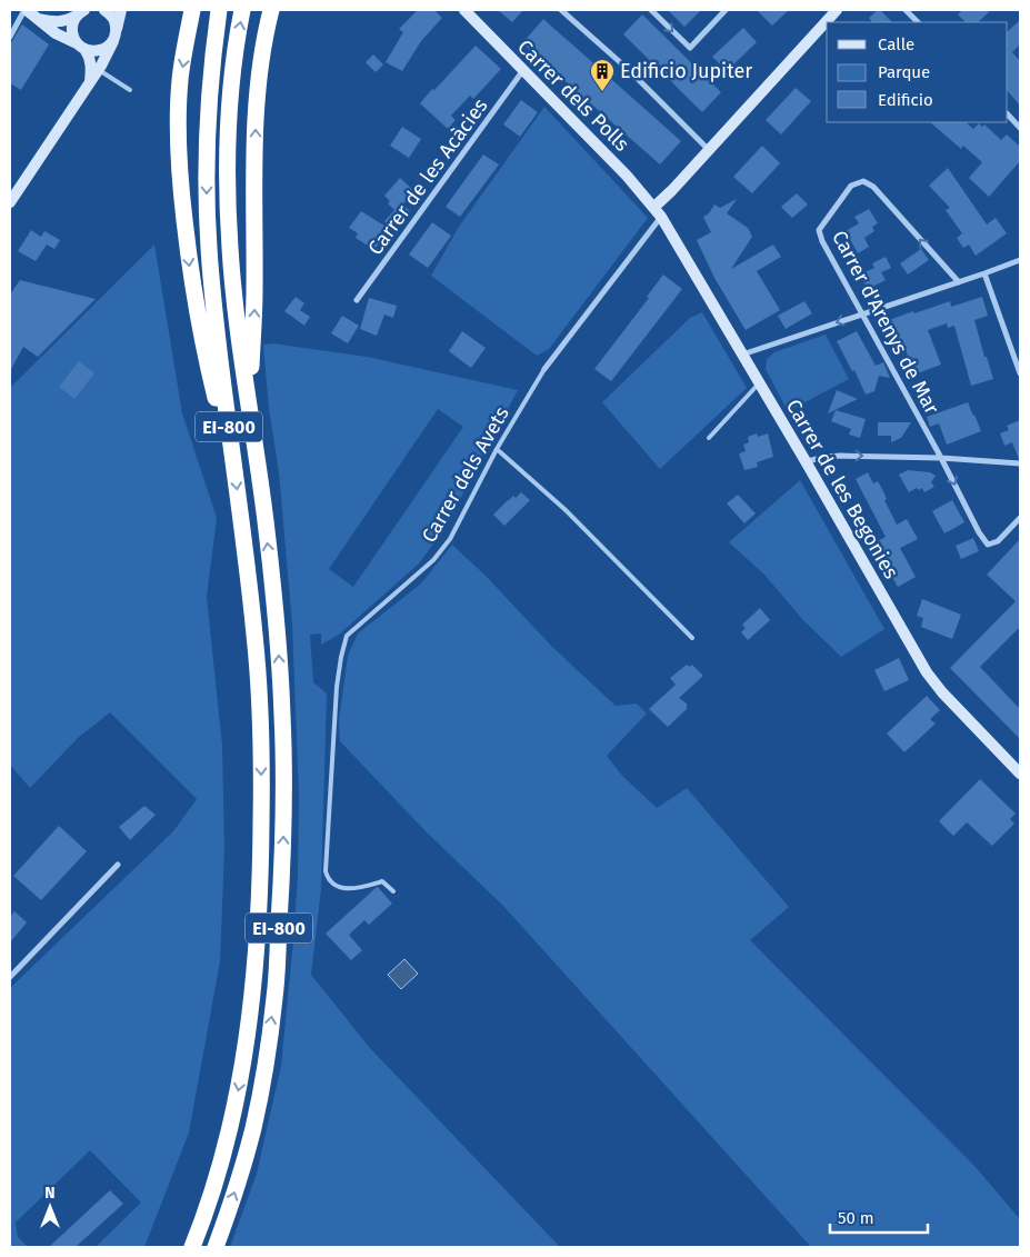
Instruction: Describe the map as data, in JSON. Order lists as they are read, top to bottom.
{
  "streets": {
    "highway": ["EI-800"],
    "street": [
      "Carrer dels Polls",
      "Carrer de les Acàcies",
      "Carrer d'Arenys de Mar",
      "Carrer dels Avets",
      "Carrer de les Begonies"
    ]
  },
  "crossings": [
    ["Carrer dels Polls", "Carrer de les Acàcies"],
    ["Carrer dels Polls", "Carrer dels Avets"],
    ["Carrer dels Polls", "Carrer de les Begonies"],
    ["Carrer dels Avets", "Carrer de les Begonies"]
  ],
  "places": {
    "building": ["Edificio Jupiter"]
  },
  "legend": ["Calle", "Parque", "Edificio"],
  "scale_bar": "50 m",
  "north": "top"
}
